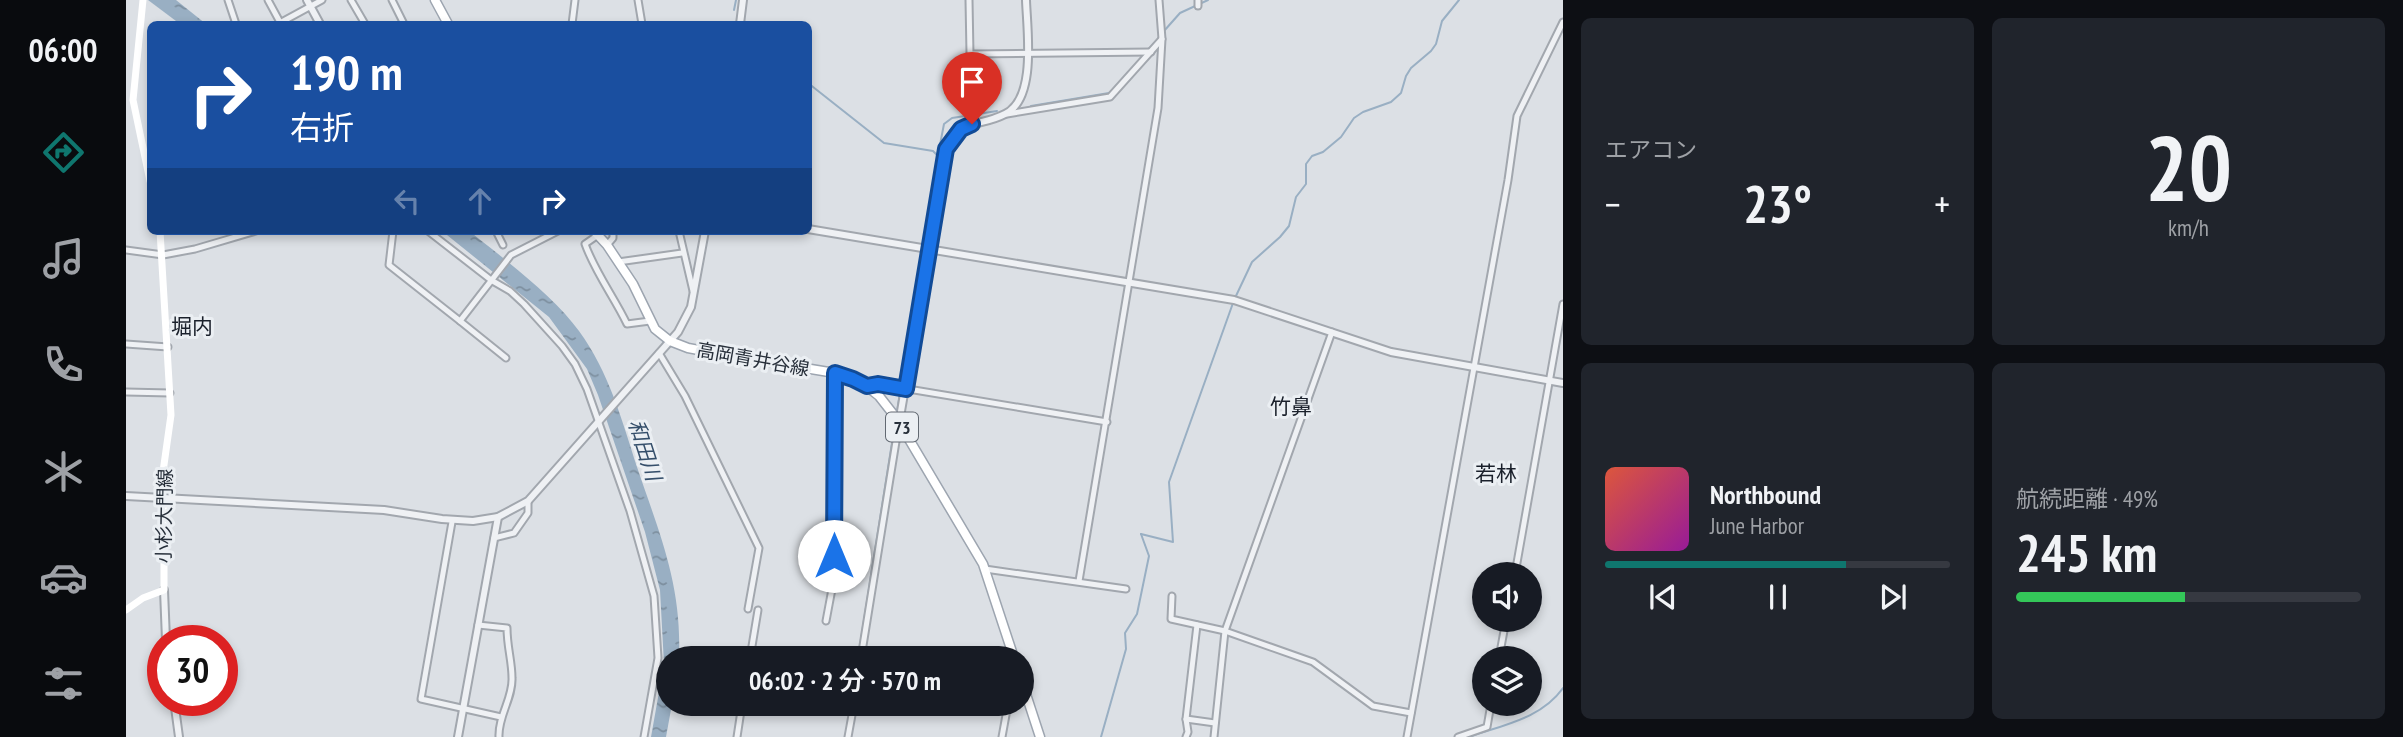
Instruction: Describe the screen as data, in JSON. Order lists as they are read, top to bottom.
{
  "streets": {
    "main road": ["高岡青井谷線", "73", "小杉大門線"]
  },
  "districts": ["堀内", "竹鼻", "若林"],
  "water": ["和田川"],
  "page": {
    "tabs": "06:00",
    "tile": [
      "エアコン",
      ["20", "km/h"],
      ["航続距離 · 49%", "245 km"]
    ],
    "turn": ["190 m", "右折"],
    "heat": ["−", "23°", "+"],
    "song": ["Northbound", "June Harbor"],
    "limit": "30",
    "trip": "06:02 · 2 分 · 570 m"
  }
}
